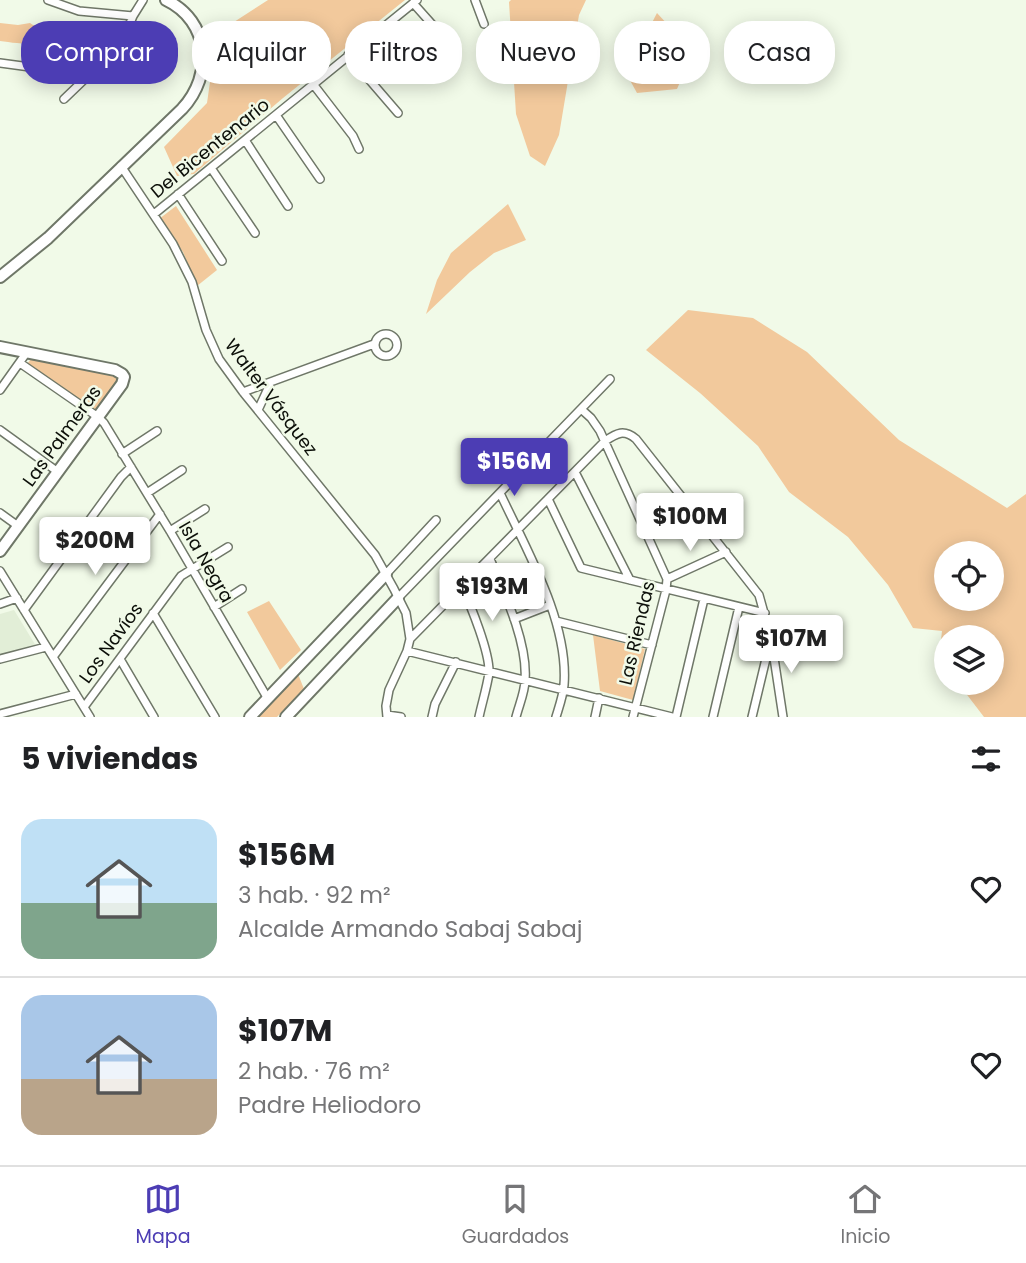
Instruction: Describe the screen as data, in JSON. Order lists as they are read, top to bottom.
{
  "streets": {
    "street": [
      "Del Bicentenario",
      "Walter Vásquez",
      "Las Palmeras",
      "Isla Negra",
      "Las Riendas",
      "Los Navíos"
    ]
  },
  "crossings": [
    ["Del Bicentenario", "Walter Vásquez"],
    ["Las Palmeras", "Isla Negra"],
    ["Isla Negra", "Los Navíos"]
  ],
  "page": {
    "chip": [
      "Comprar",
      "Alquilar",
      "Filtros",
      "Nuevo",
      "Piso",
      "Casa"
    ],
    "price": [
      "$156M",
      "$100M",
      "$200M",
      "$193M",
      "$107M"
    ],
    "heading": "5 viviendas",
    "list": [
      {
        "name": "$156M",
        "note": "3 hab. · 92 m² · Alcalde Armando Sabaj Sabaj"
      },
      {
        "name": "$107M",
        "note": "2 hab. · 76 m² · Padre Heliodoro"
      }
    ],
    "tabs": ["Mapa", "Guardados", "Inicio"]
  }
}
